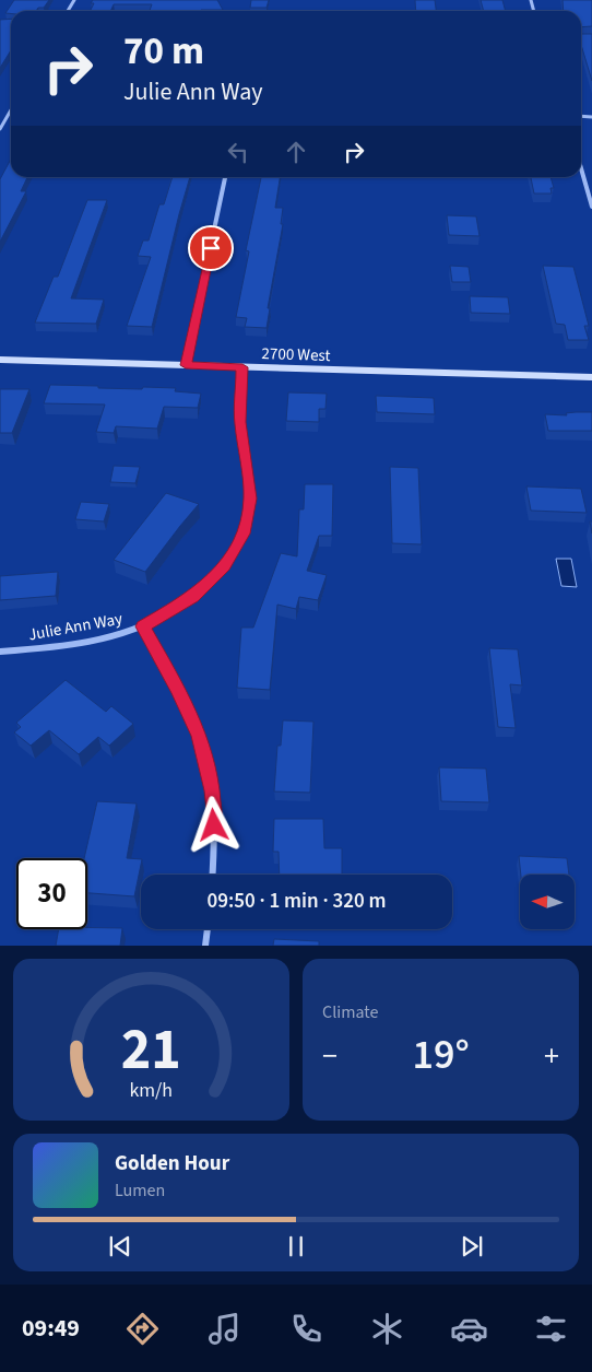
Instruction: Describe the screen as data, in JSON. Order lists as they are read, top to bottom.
{
  "streets": {
    "main road": ["2700 West"],
    "street": ["Julie Ann Way"]
  },
  "crossings": [
    ["2700 West", "Julie Ann Way"]
  ],
  "north": "left",
  "page": {
    "turn": ["70 m", "Julie Ann Way"],
    "limit": "30",
    "trip": "09:50 · 1 min · 320 m",
    "tile": "Climate",
    "heat": ["−", "19°", "+"],
    "song": ["Golden Hour", "Lumen"],
    "tabs": "09:49",
    "gauge": ["21", "km/h"]
  }
}
